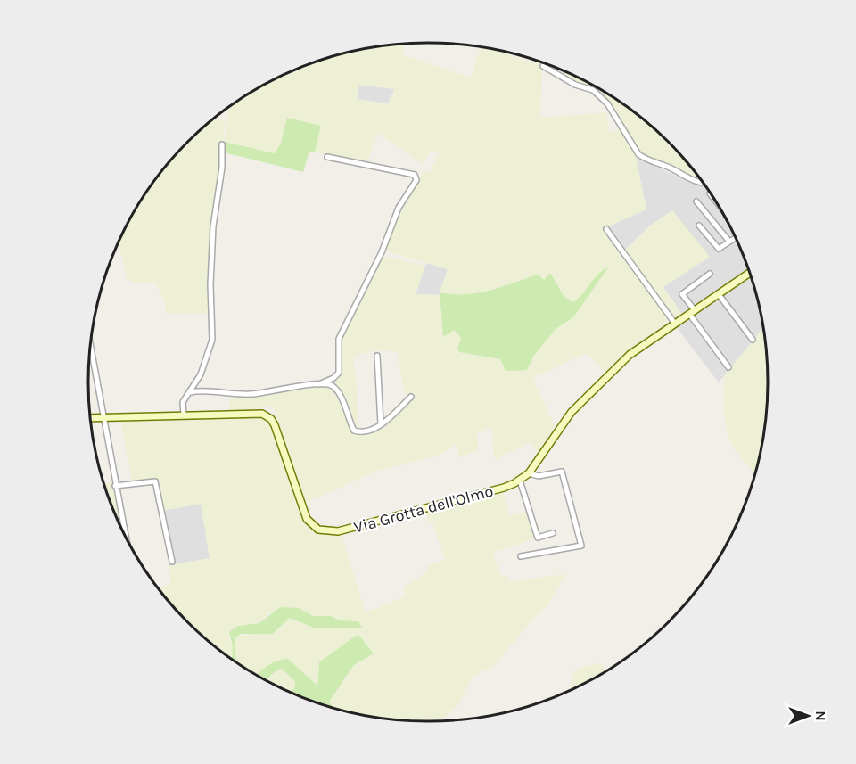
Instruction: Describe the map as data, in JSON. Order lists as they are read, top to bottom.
{
  "streets": {
    "street": ["Via Grotta dell'Olmo"]
  },
  "north": "right"
}
